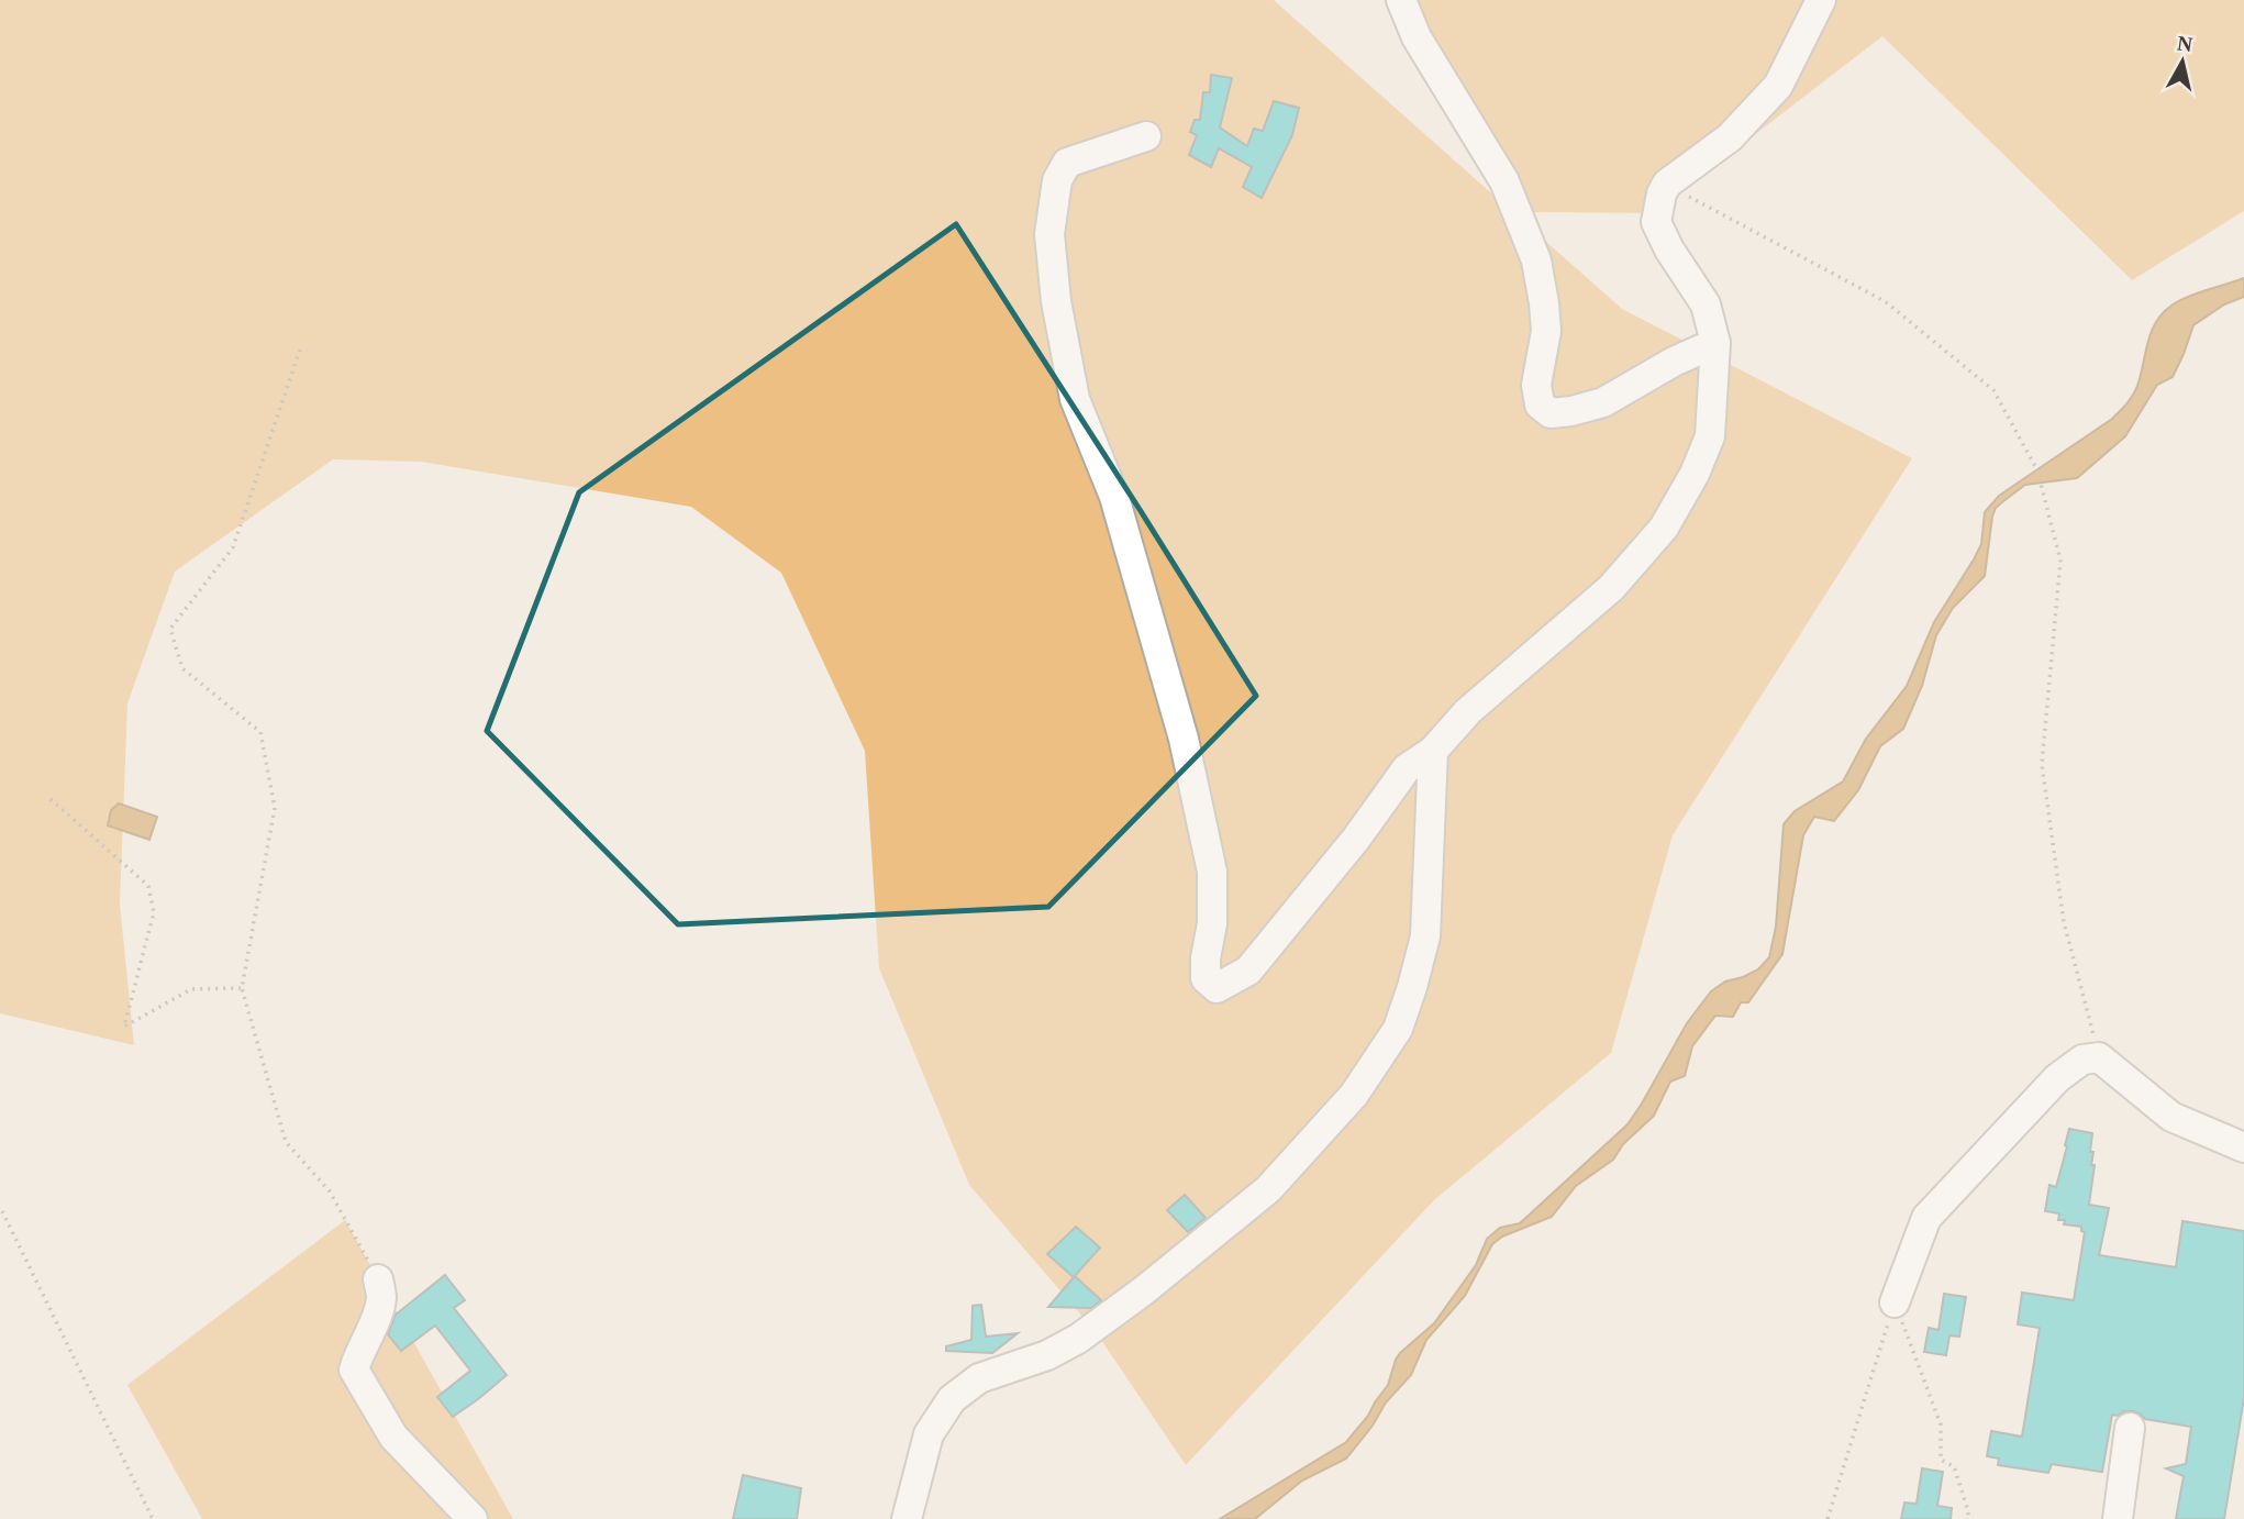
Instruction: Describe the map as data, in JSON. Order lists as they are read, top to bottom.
{
  "north": "top"
}
